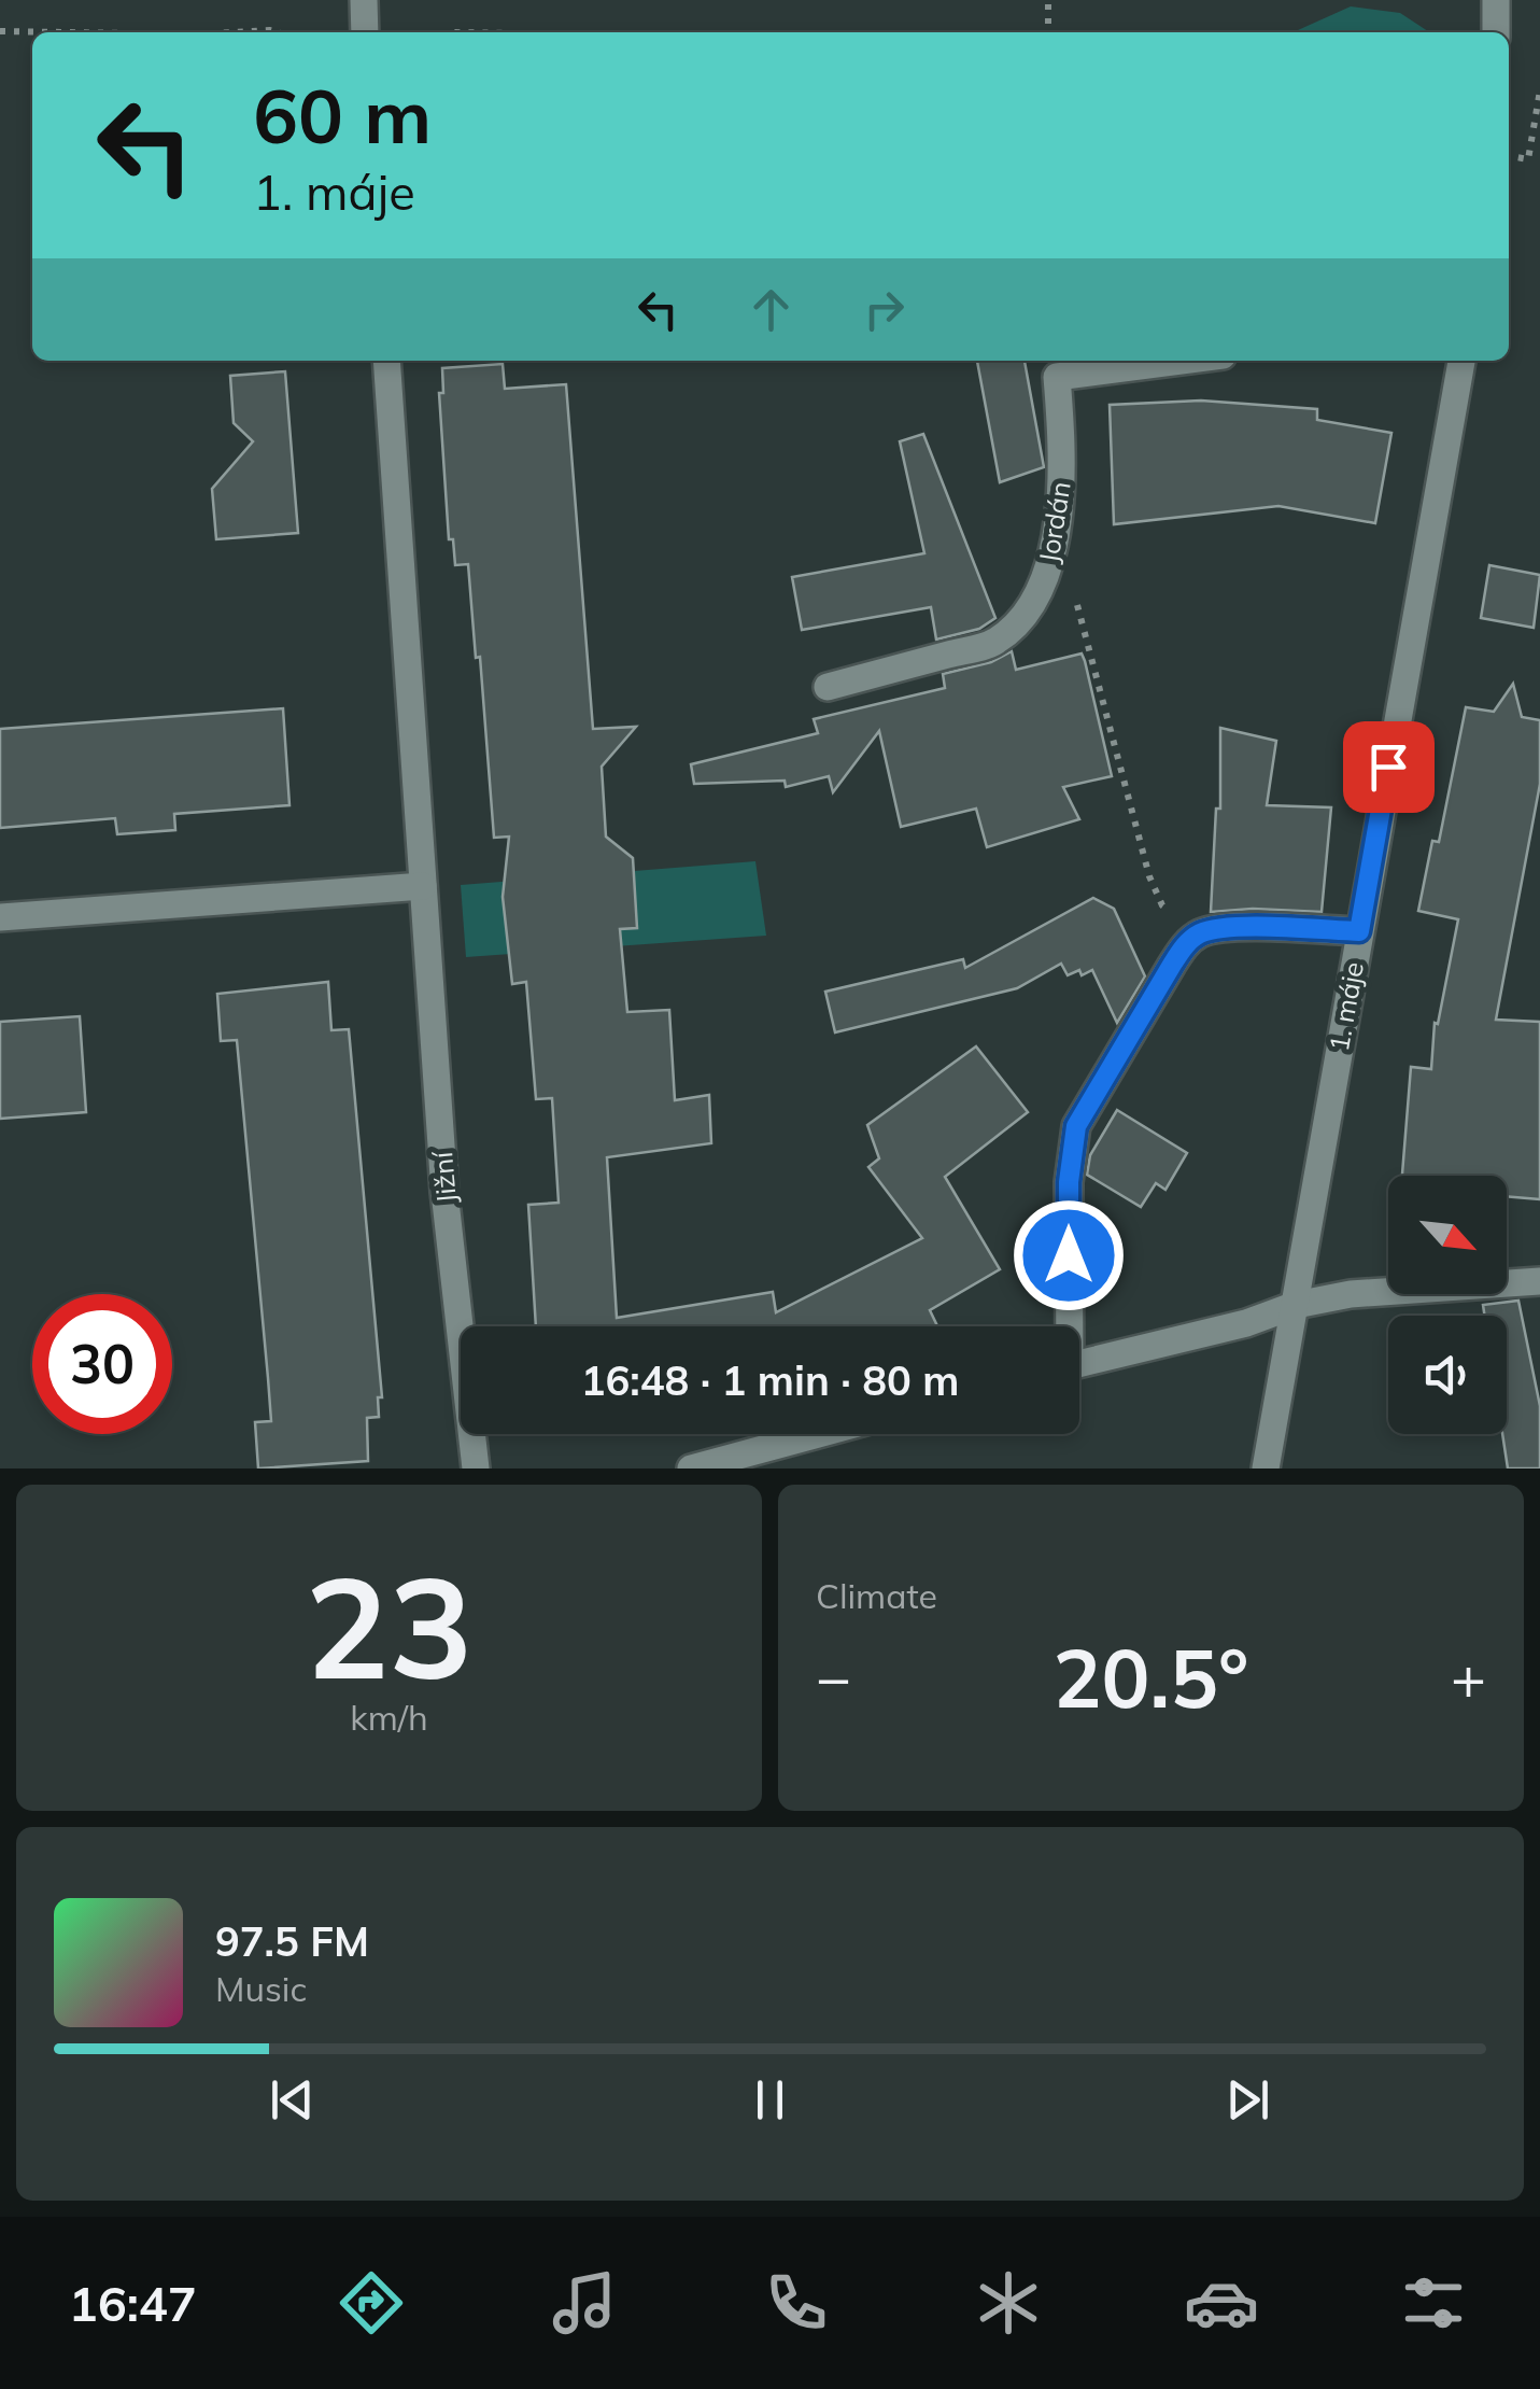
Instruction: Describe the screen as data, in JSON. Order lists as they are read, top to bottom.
{
  "streets": {
    "street": ["Jordán", "1. máje", "Jižní"]
  },
  "north": "bottom right",
  "page": {
    "turn": ["60 m", "1. máje"],
    "limit": "30",
    "trip": "16:48 · 1 min · 80 m",
    "tile": [
      ["23", "km/h"],
      "Climate"
    ],
    "heat": ["−", "20.5°", "+"],
    "song": ["97.5 FM", "Music"],
    "tabs": "16:47"
  }
}
